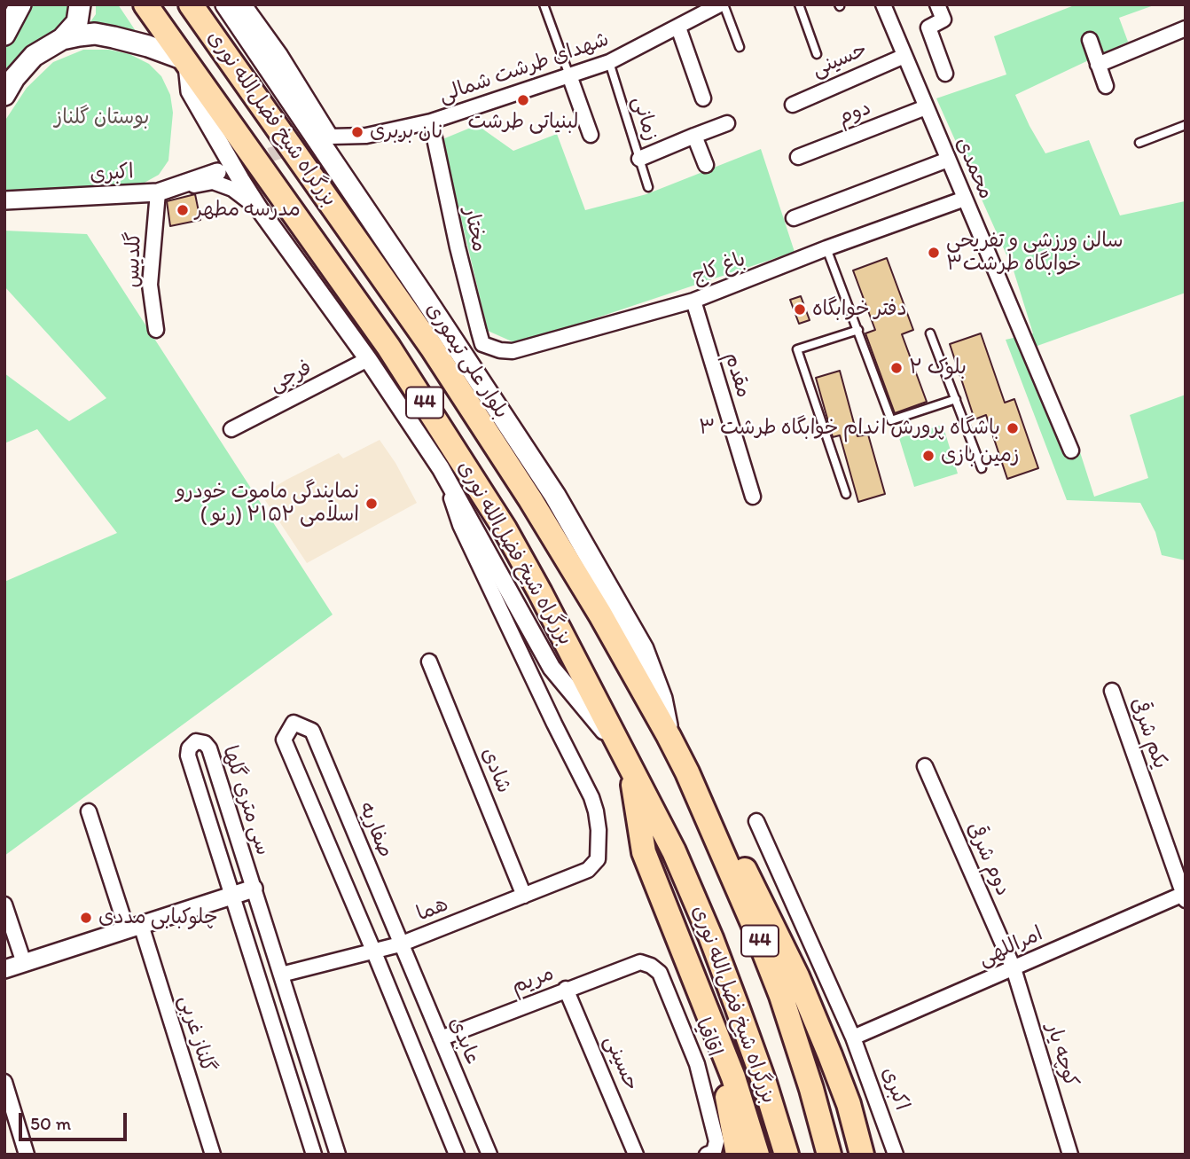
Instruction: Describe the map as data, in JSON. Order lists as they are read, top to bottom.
{
  "streets": {
    "highway": ["بزرگراه شیخ فضل‌الله نوری", "44"],
    "main road": ["بلوار علی تیموری"],
    "street": [
      "حسینی",
      "شهدای طرشت شمالی",
      "دوم",
      "محمدی",
      "اکبری",
      "مختار",
      "گلدیس",
      "باغ کاج",
      "مقدم",
      "فرجی",
      "یکم شرقی",
      "شادی",
      "سی متری گلها",
      "صفاریه",
      "دوم شرقی",
      "هما",
      "امراللهی",
      "مریم",
      "گلناز غربی",
      "اقاقیا",
      "عابدی",
      "کوچه یار"
    ],
    "lane": ["زمانی"]
  },
  "crossings": [
    ["حسینی", "محمدی"],
    ["حسینی", "مریم"],
    ["شهدای طرشت شمالی", "زمانی"],
    ["شهدای طرشت شمالی", "مختار"],
    ["دوم", "محمدی"],
    ["بزرگراه شیخ فضل‌الله نوری", "بلوار علی تیموری"],
    ["محمدی", "باغ کاج"],
    ["اکبری", "گلدیس"],
    ["اکبری", "امراللهی"],
    ["مختار", "باغ کاج"],
    ["باغ کاج", "مقدم"],
    ["یکم شرقی", "امراللهی"],
    ["شادی", "هما"],
    ["سی متری گلها", "هما"],
    ["صفاریه", "هما"],
    ["صفاریه", "عابدی"],
    ["دوم شرقی", "امراللهی"],
    ["دوم شرقی", "کوچه یار"],
    ["هما", "عابدی"],
    ["امراللهی", "کوچه یار"],
    ["مریم", "اقاقیا"],
    ["مریم", "عابدی"]
  ],
  "parks": ["بوستان گلناز"],
  "places": [
    "لبنیاتی طرشت",
    "نان بربری",
    "مدرسه مطهر",
    "سالن ورزشی و تفریحی خوابگاه طرشت۳",
    "دفتر خوابگاه",
    "بلوک ۲",
    "باشگاه پرورش اندام خوابگاه طرشت ۳",
    "زمین بازی",
    "نمایندگی ماموت خودرو ( رنو) اسلامی ۲۱۵۲",
    "چلوکبابی مددی"
  ],
  "scale_bar": "50 m"
}
